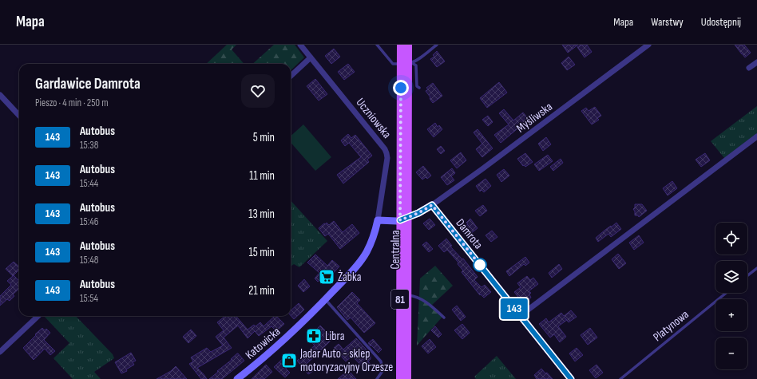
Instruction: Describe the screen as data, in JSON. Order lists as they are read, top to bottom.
{
  "streets": {
    "main road": ["Centralna", "81"],
    "street": [
      "Myśliwska",
      "Uczniowska",
      "Damrota",
      "Katowicka"
    ],
    "lane": ["Platynowa"]
  },
  "crossings": [
    ["Myśliwska", "Damrota"],
    ["Uczniowska", "Katowicka"]
  ],
  "places": {
    "supermarket": ["Żabka"],
    "pharmacy": ["Libra"],
    "shop": ["Jadar Auto - sklep motoryzacyjny Orzesze"]
  },
  "lines": ["bus line 143"],
  "page": {
    "header": "Mapa",
    "nav": ["Mapa", "Warstwy", "Udostępnij"],
    "on_map": "143",
    "heading": ["Gardawice Damrota", "Pieszo · 4 min · 250 m"],
    "list": [
      {
        "mark": "143",
        "name": "Autobus",
        "note": "15:38",
        "value": "5 min"
      },
      {
        "mark": "143",
        "name": "Autobus",
        "note": "15:44",
        "value": "11 min"
      },
      {
        "mark": "143",
        "name": "Autobus",
        "note": "15:46",
        "value": "13 min"
      },
      {
        "mark": "143",
        "name": "Autobus",
        "note": "15:48",
        "value": "15 min"
      },
      {
        "mark": "143",
        "name": "Autobus",
        "note": "15:54",
        "value": "21 min"
      }
    ],
    "map_buttons": ["+", "−"]
  }
}
